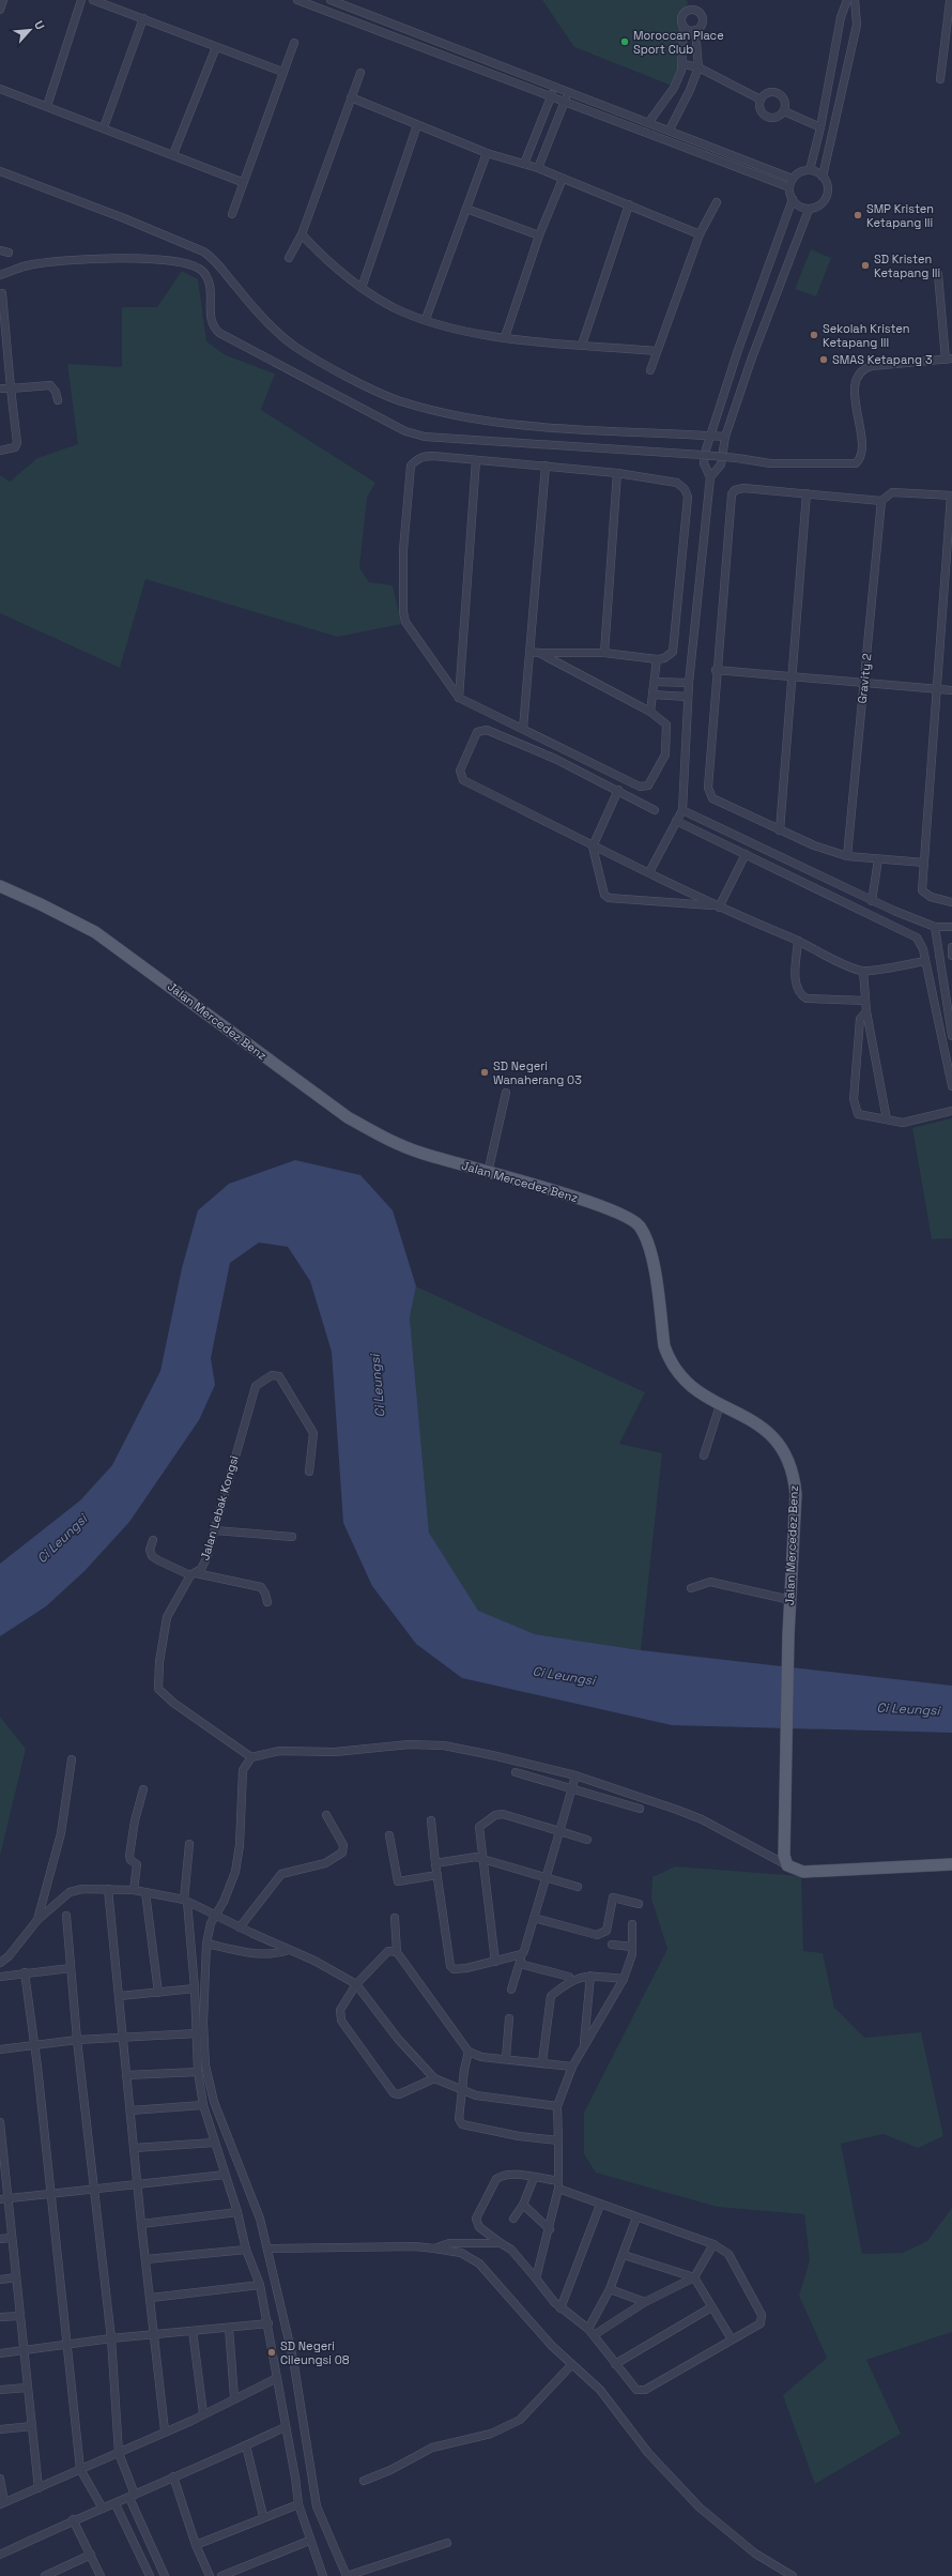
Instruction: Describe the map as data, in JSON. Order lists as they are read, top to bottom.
{
  "streets": {
    "main road": ["Jalan Mercedez Benz"],
    "street": ["Gravity 2", "Jalan Lebak Kongsi"]
  },
  "water": ["Ci Leungsi"],
  "places": [
    "Moroccan Place Sport Club",
    "SMP Kristen Ketapang IIi",
    "SD Kristen Ketapang IIi",
    "Sekolah Kristen Ketapang III",
    "SMAS Ketapang 3",
    "SD Negeri Wanaherang 03",
    "SD Negeri Cileungsi 08"
  ],
  "north": "top right"
}
